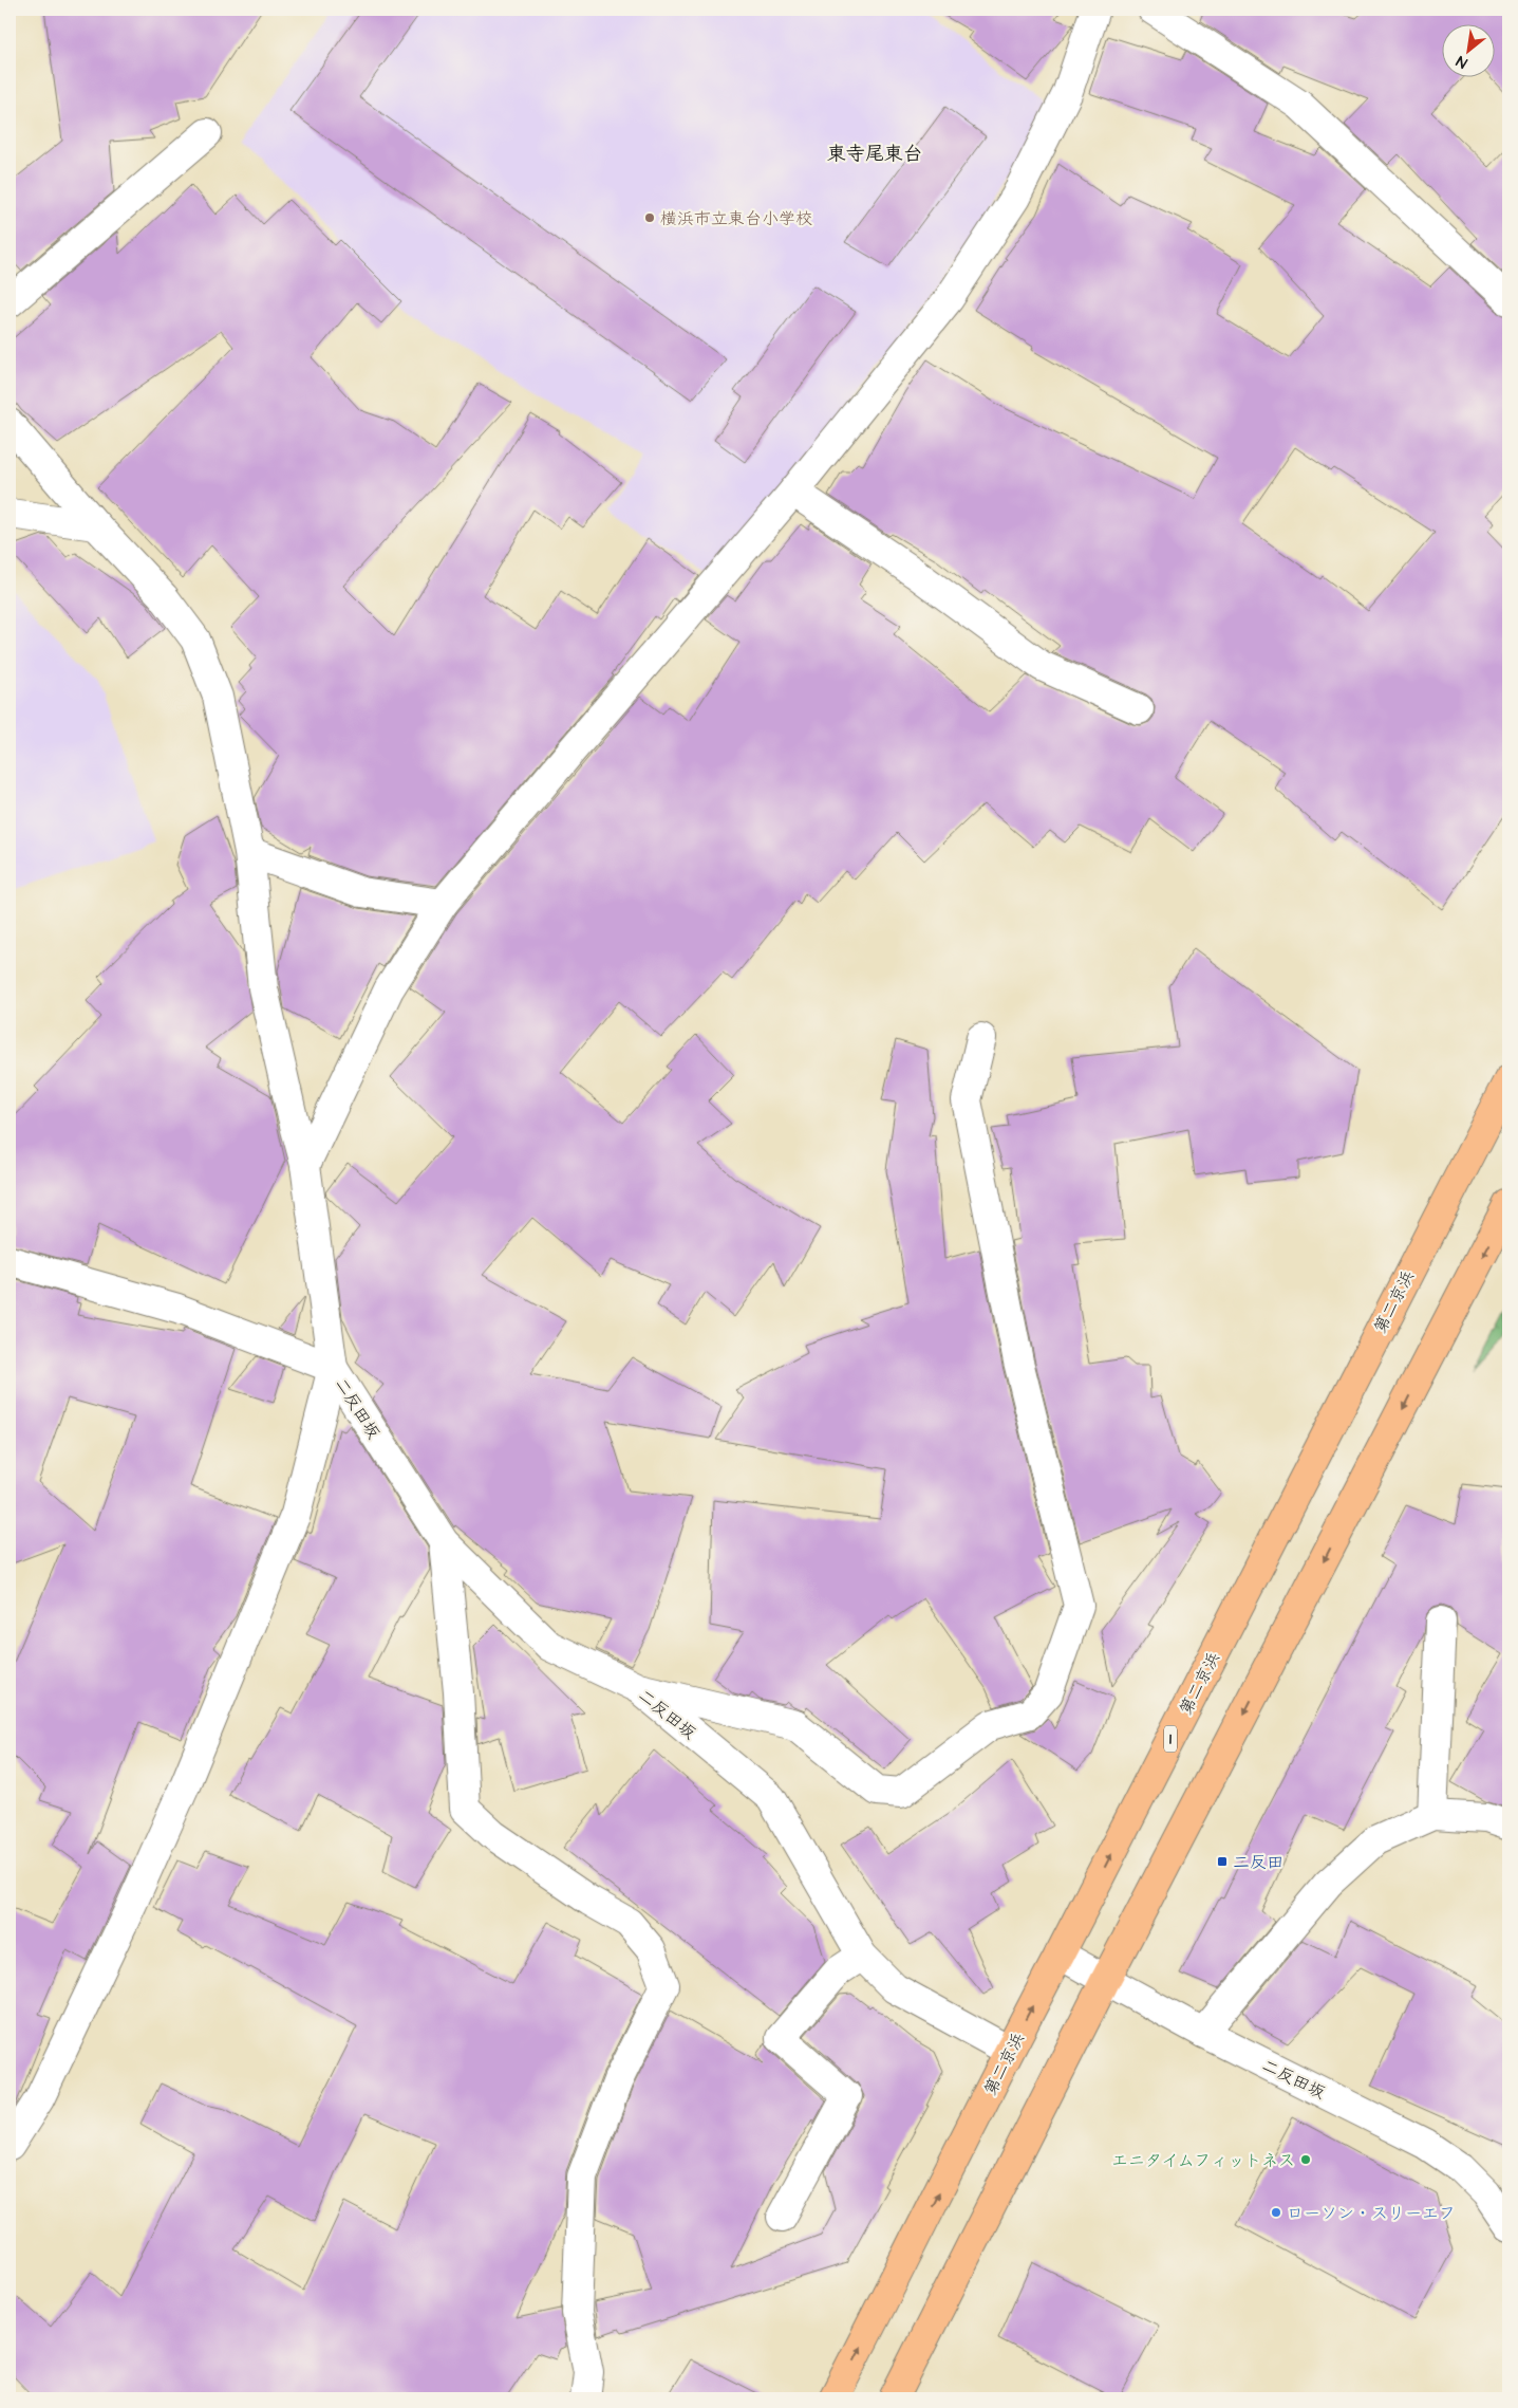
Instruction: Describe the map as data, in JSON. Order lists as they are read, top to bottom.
{
  "streets": {
    "highway": ["第二京浜", "1"],
    "street": ["二反田坂"]
  },
  "crossings": [
    ["第二京浜", "二反田坂"]
  ],
  "districts": ["東寺尾東台"],
  "places": {
    "other": ["横浜市立東台小学校", "エニタイムフィットネス", "ローソン・スリーエフ"],
    "transit": ["二反田"]
  },
  "north": "bottom left"
}
